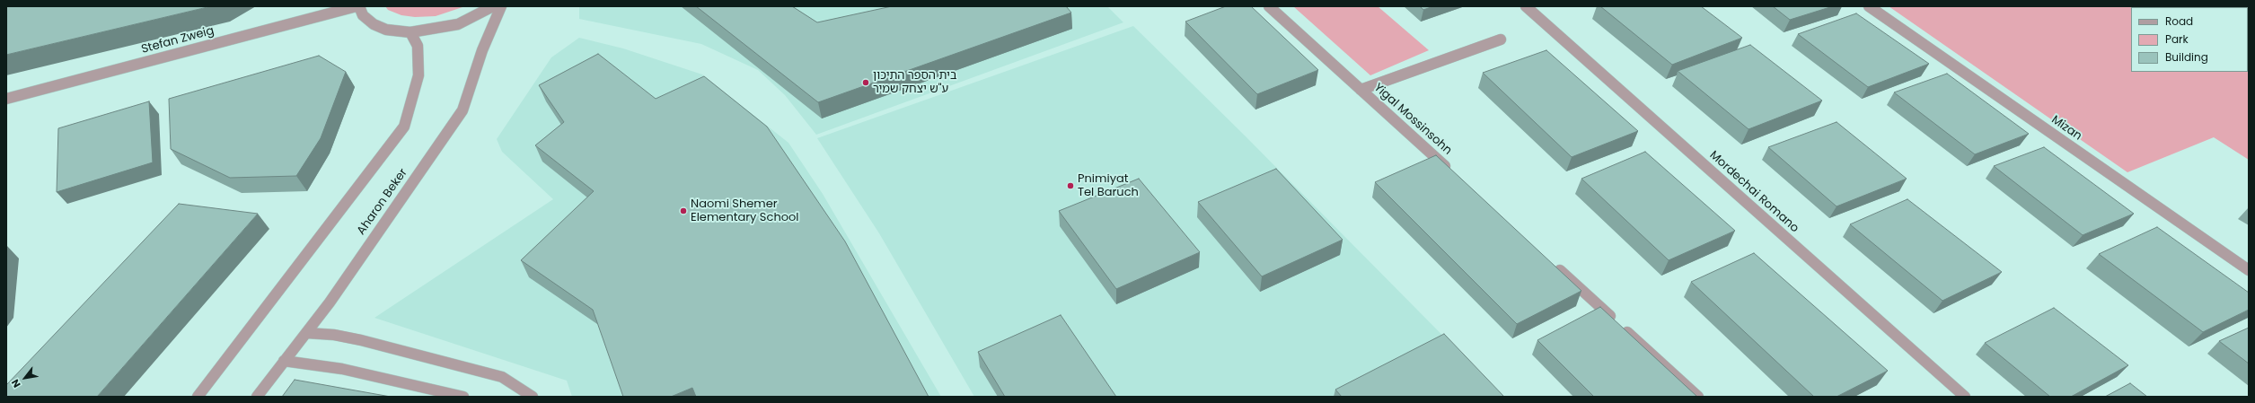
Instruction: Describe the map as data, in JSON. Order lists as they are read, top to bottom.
{
  "streets": {
    "street": [
      "Stefan Zweig",
      "Yigal Mossinsohn",
      "Mizan",
      "Mordechai Romano",
      "Aharon Beker"
    ]
  },
  "places": ["בית הספר התיכון ע\"ש יצחק שמיר", "Pnimiyat Tel Baruch", "Naomi Shemer Elementary School"],
  "legend": ["Road", "Park", "Building"],
  "north": "bottom left"
}
